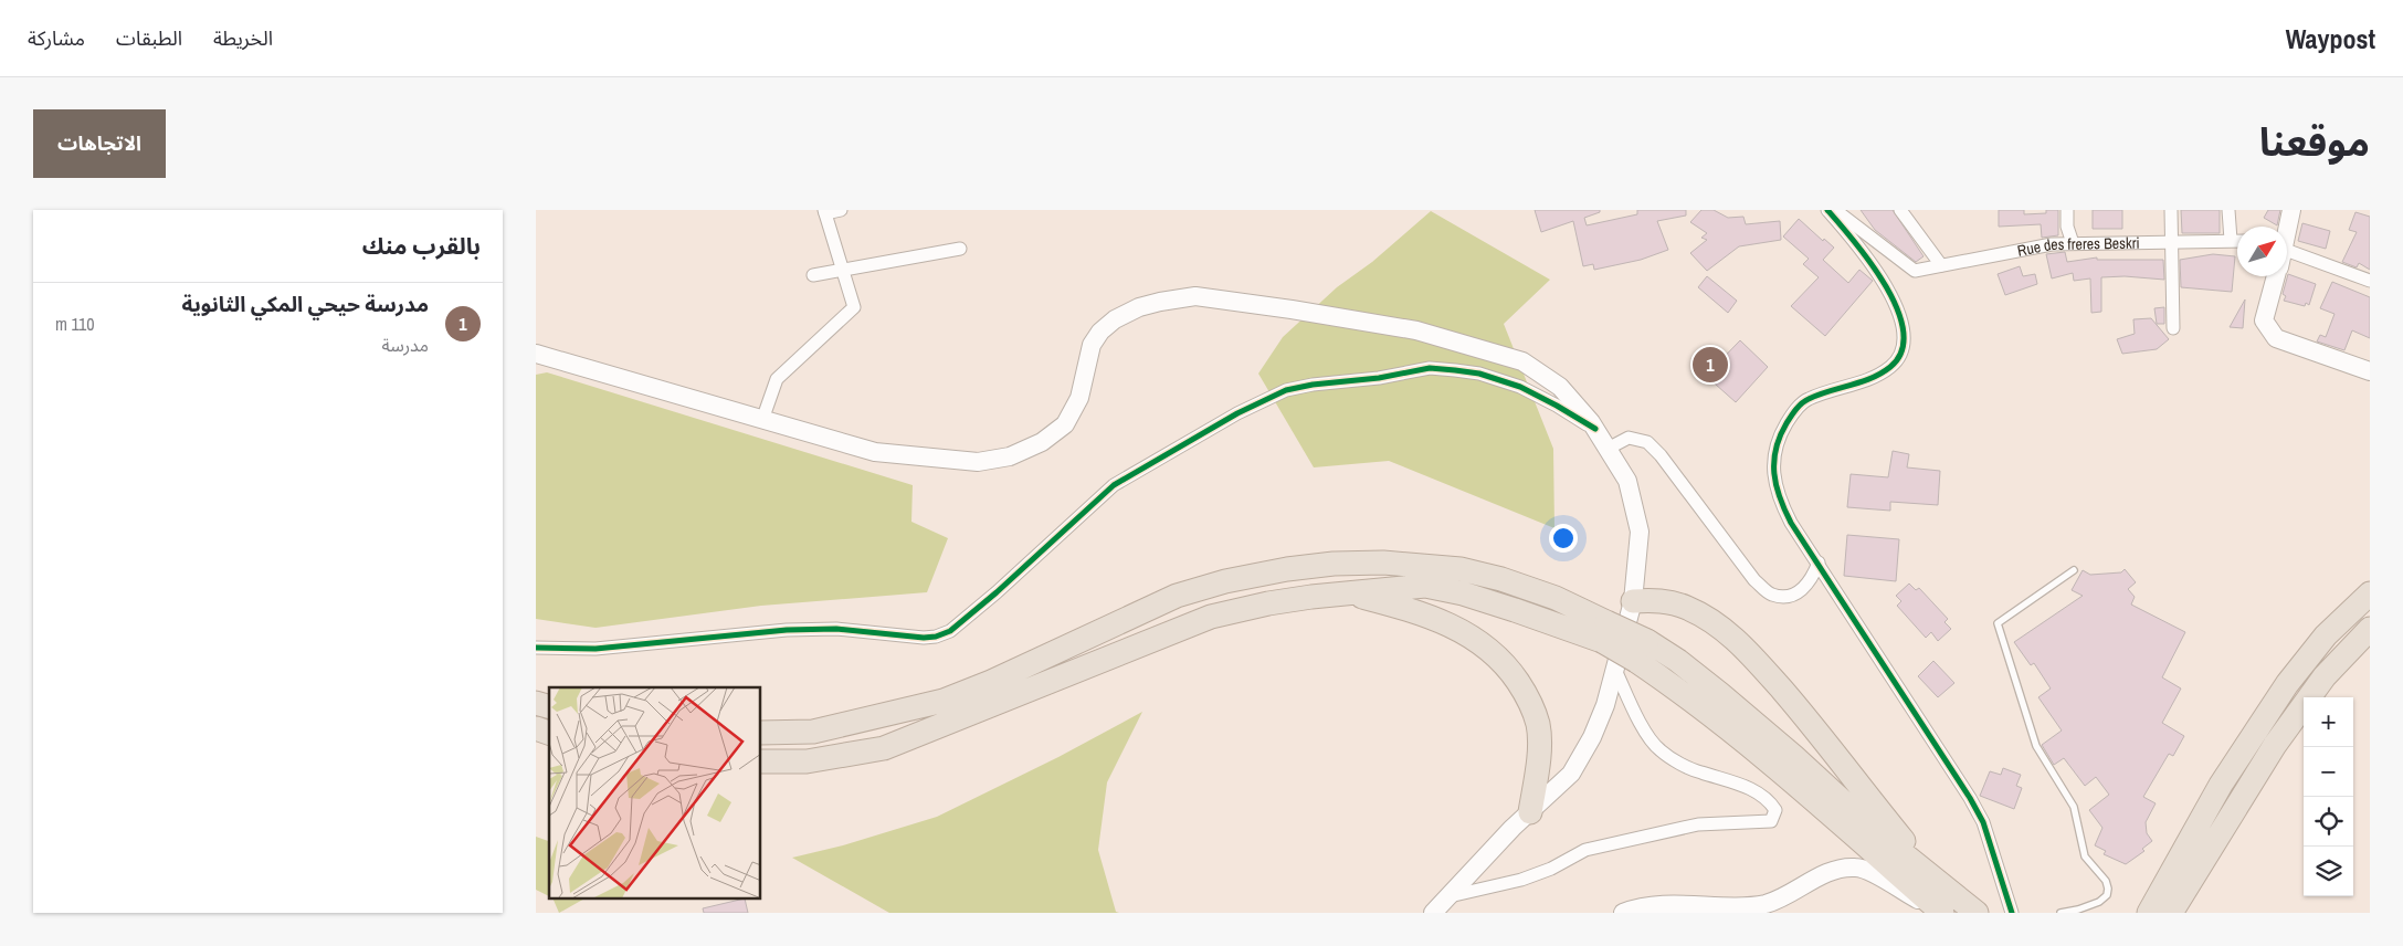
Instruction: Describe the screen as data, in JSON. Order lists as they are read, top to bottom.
{
  "streets": {
    "street": ["Rue des freres Beskri"]
  },
  "north": "top right",
  "page": {
    "header": "Waypost",
    "nav": ["الخريطة", "الطبقات", "مشاركة"],
    "title": "موقعنا",
    "buttons": "الاتجاهات",
    "heading": "بالقرب منك",
    "list": [
      {
        "mark": "1",
        "name": "مدرسة حيحي المكي الثانوية",
        "note": "مدرسة",
        "value": "110 m"
      }
    ],
    "pins": "1",
    "map_buttons": ["+", "−"]
  }
}
